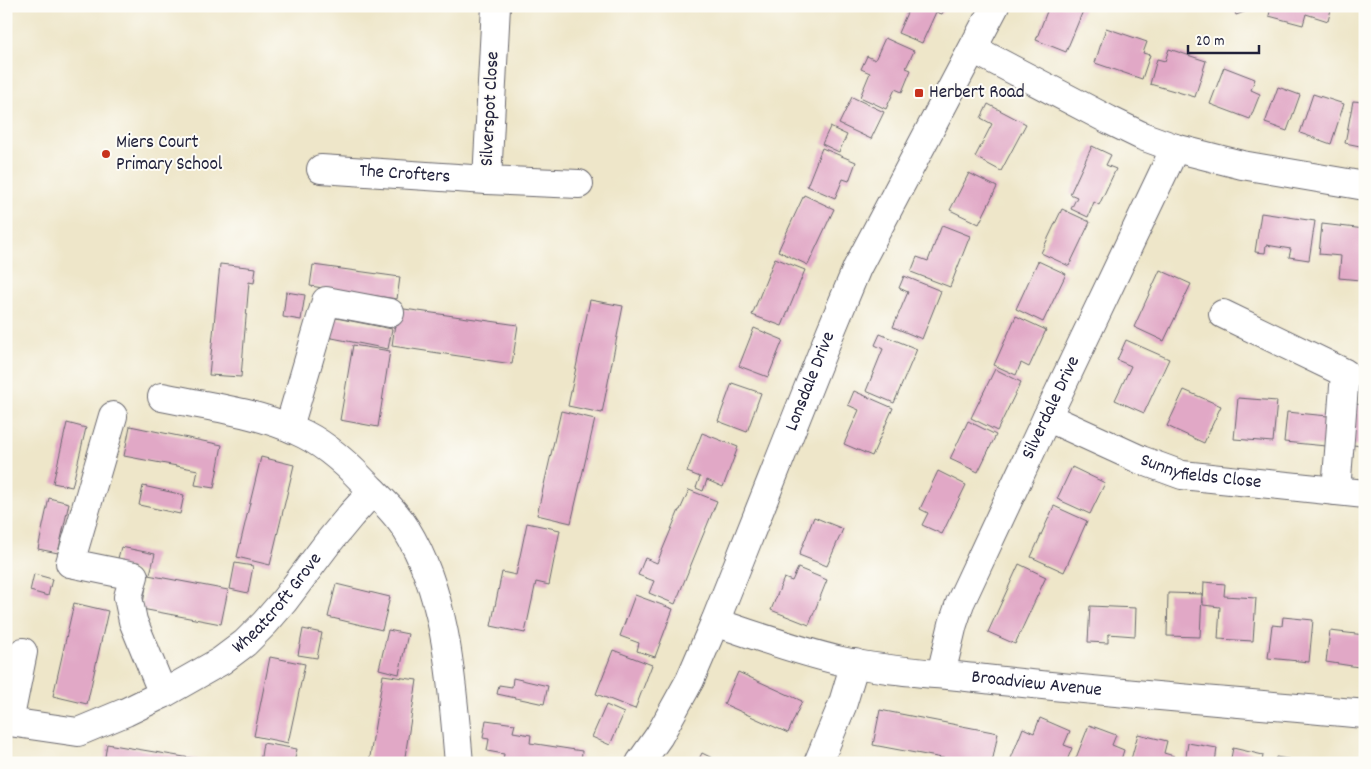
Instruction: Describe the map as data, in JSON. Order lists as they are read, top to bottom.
{
  "streets": {
    "street": [
      "Silverspot Close",
      "The Crofters",
      "Lonsdale Drive",
      "Silverdale Drive",
      "Sunnyfields Close",
      "Wheatcroft Grove",
      "Broadview Avenue"
    ]
  },
  "crossings": [
    ["Silverspot Close", "The Crofters"],
    ["Lonsdale Drive", "Broadview Avenue"],
    ["Silverdale Drive", "Sunnyfields Close"],
    ["Silverdale Drive", "Broadview Avenue"]
  ],
  "places": {
    "transit": ["Herbert Road"],
    "other": ["Miers Court Primary School"]
  },
  "scale_bar": "20 m"
}
